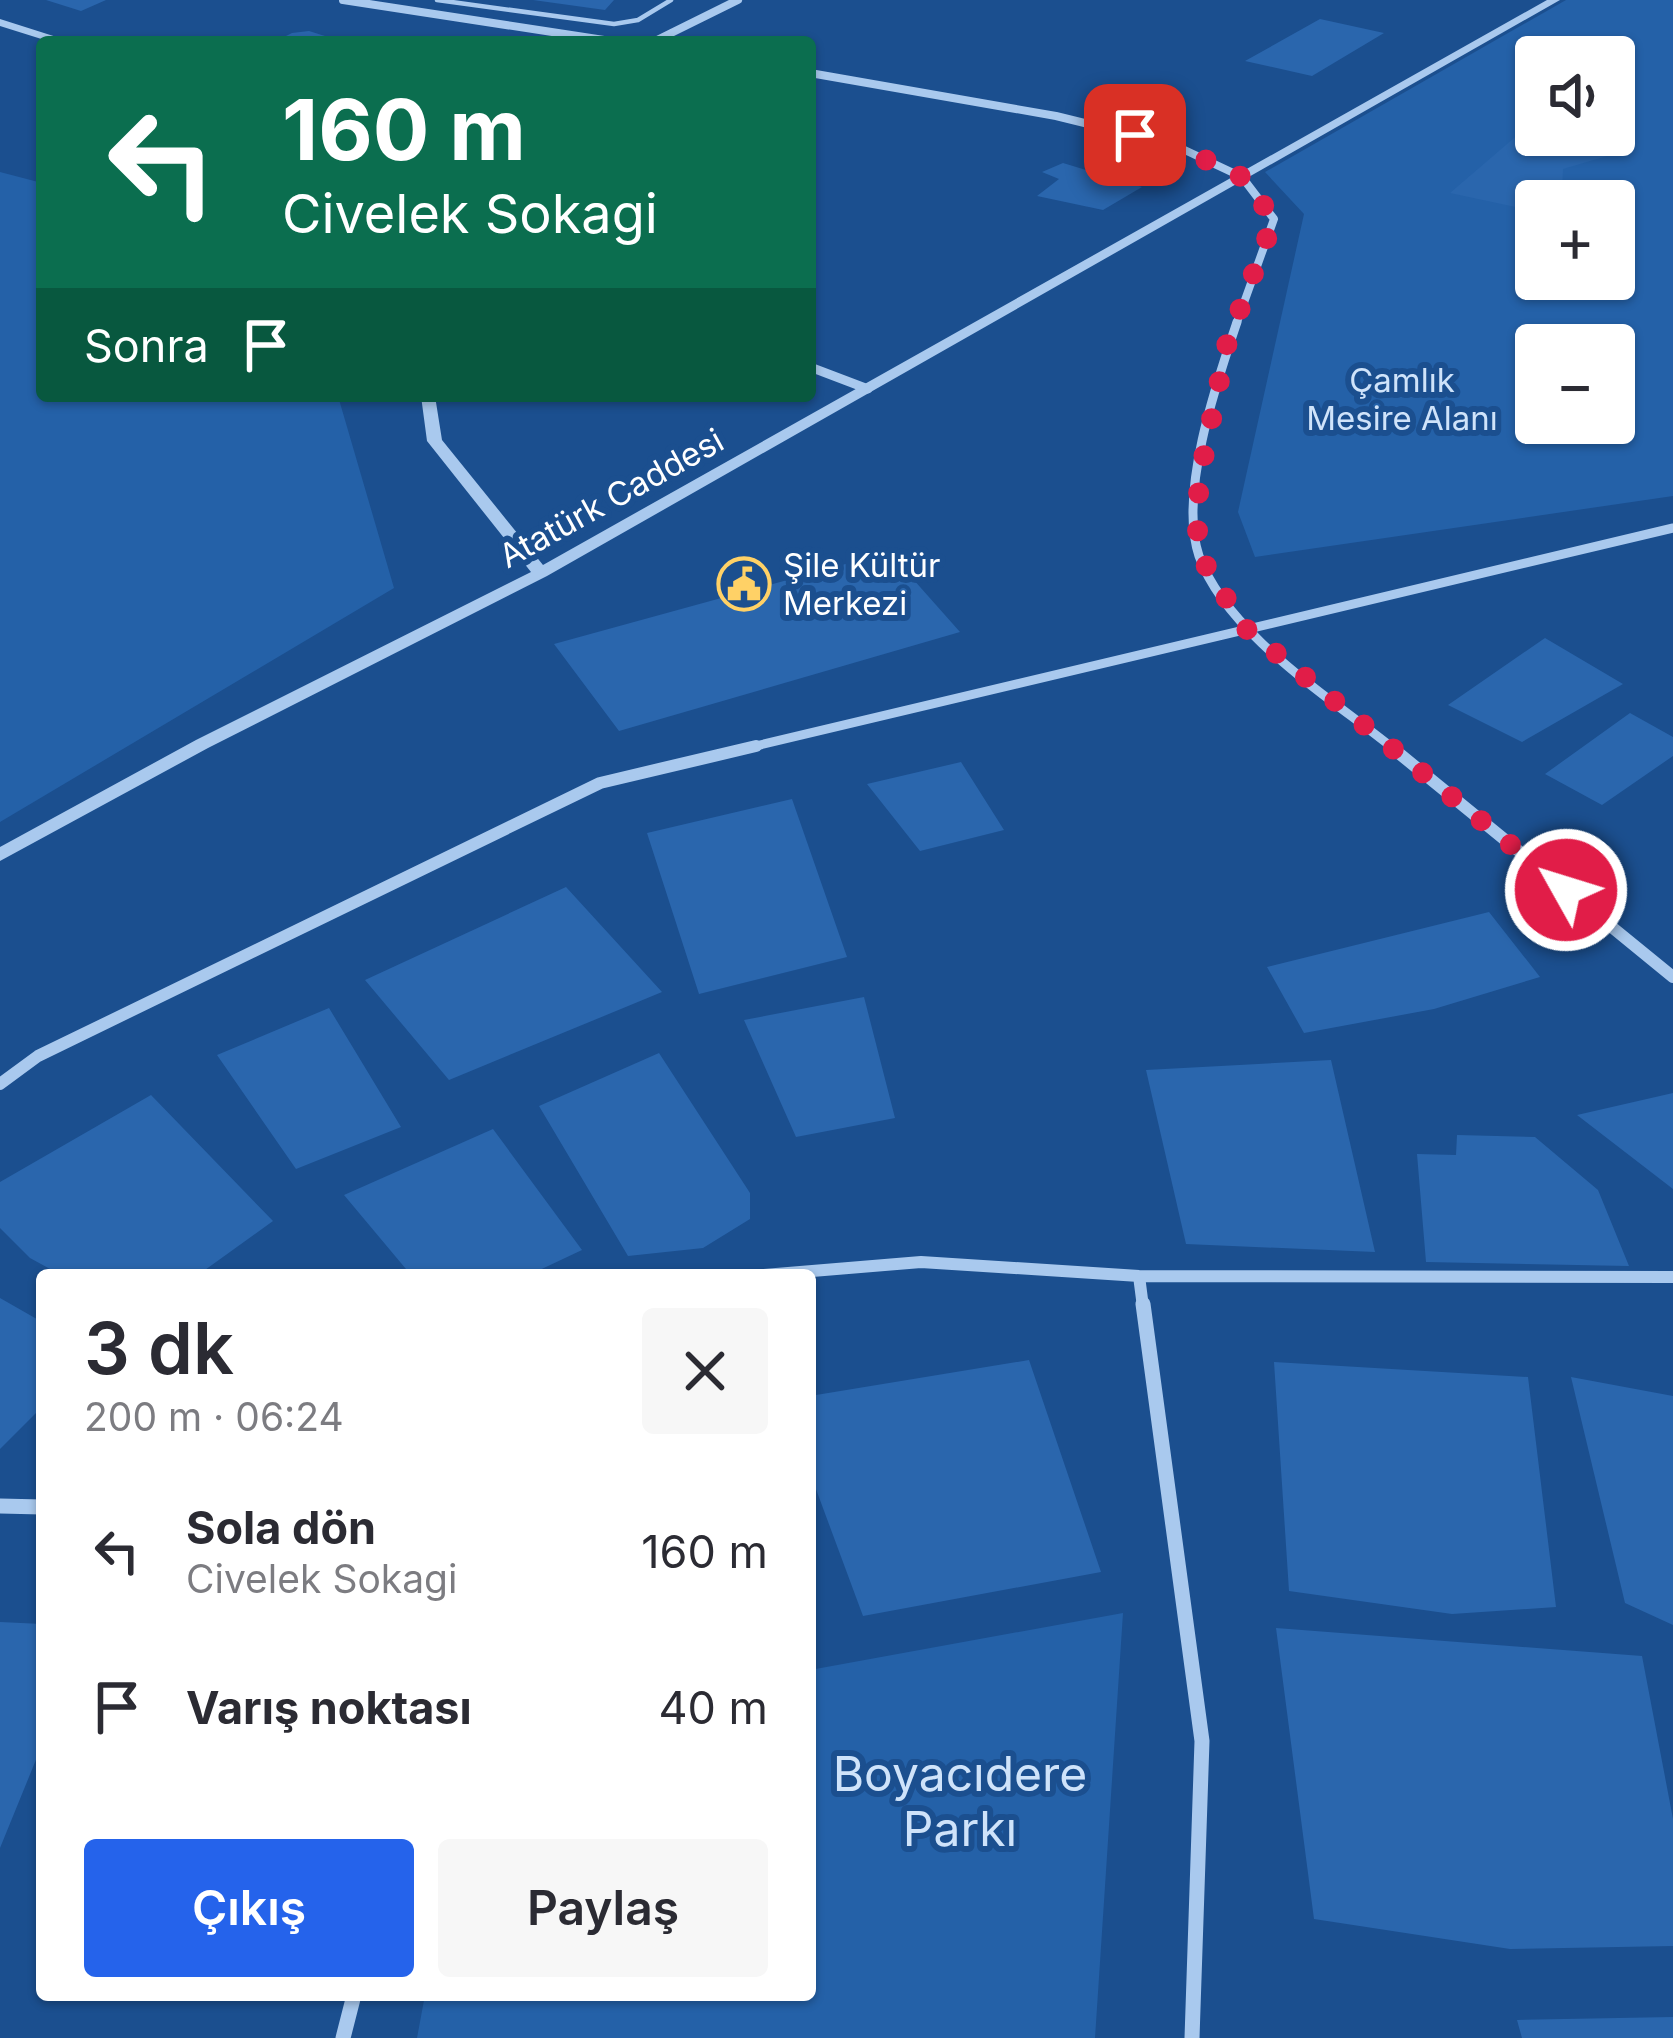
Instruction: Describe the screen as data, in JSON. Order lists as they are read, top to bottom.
{
  "streets": {
    "street": ["Atatürk Caddesi"]
  },
  "parks": ["Çamlık Mesire Alanı", "Boyacıdere Parkı"],
  "places": {
    "public building": ["Şile Kültür Merkezi"]
  },
  "page": {
    "map_buttons": ["+", "−"],
    "turn": ["160 m", "Civelek Sokagi"],
    "then": "Sonra",
    "heading": ["3 dk", "200 m · 06:24"],
    "list": [
      {
        "name": "Sola dön",
        "note": "Civelek Sokagi",
        "value": "160 m"
      },
      {
        "name": "Varış noktası",
        "value": "40 m"
      }
    ],
    "buttons": ["Çıkış", "Paylaş"]
  }
}
